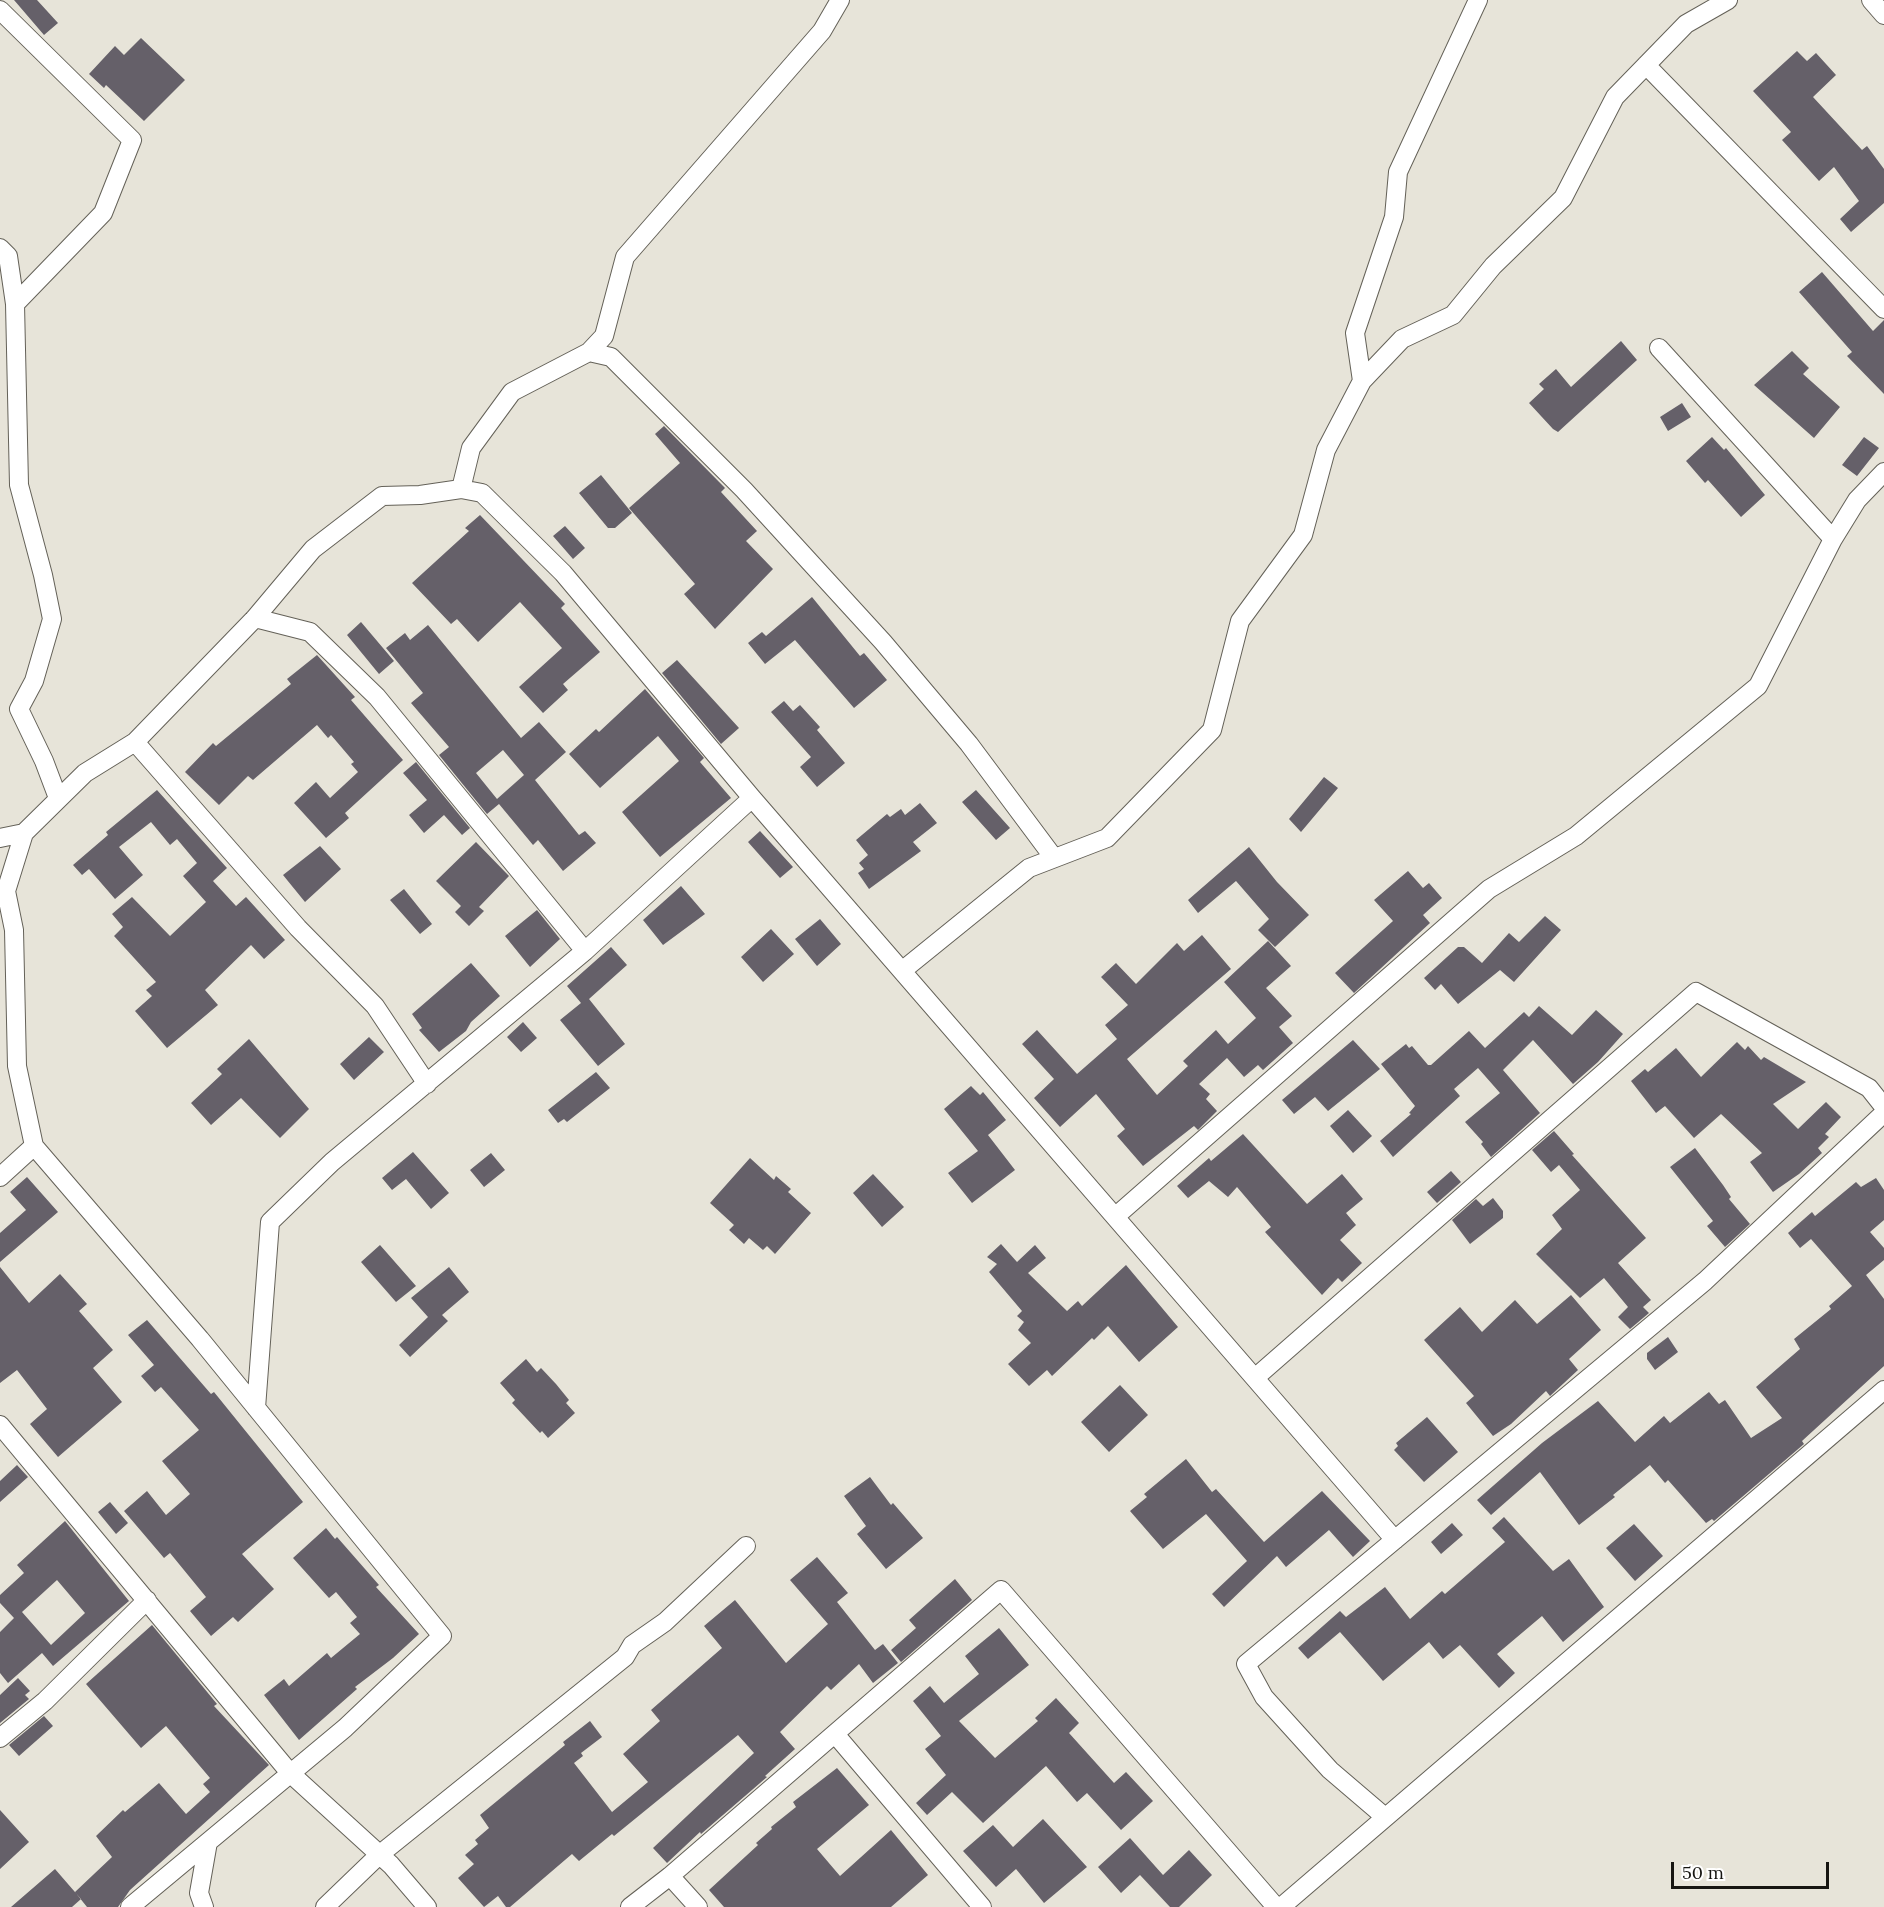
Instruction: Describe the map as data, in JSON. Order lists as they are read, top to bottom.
{
  "scale_bar": "50 m"
}
